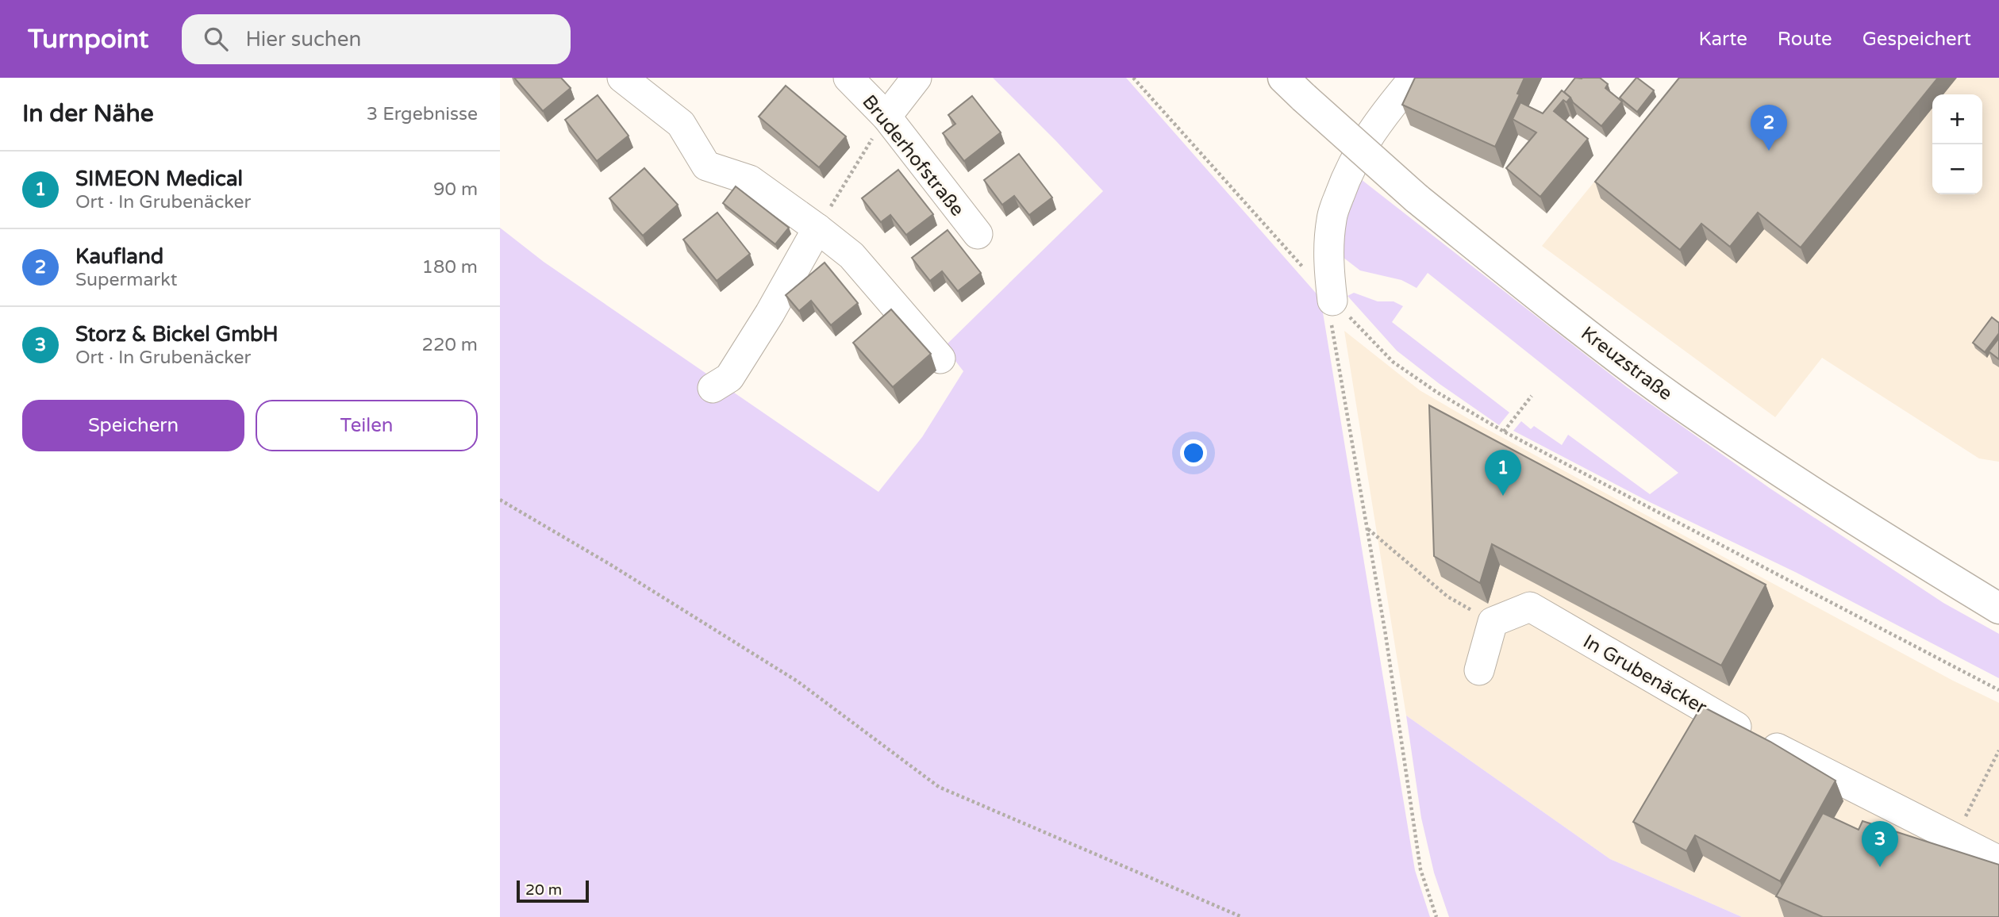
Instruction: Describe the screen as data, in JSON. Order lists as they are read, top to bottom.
{
  "streets": {
    "main road": ["Kreuzstraße"],
    "street": ["Bruderhofstraße", "In Grubenäcker"]
  },
  "scale_bar": "20 m",
  "page": {
    "header": "Turnpoint",
    "search": "Hier suchen",
    "nav": ["Karte", "Route", "Gespeichert"],
    "heading": ["In der Nähe", "3 Ergebnisse"],
    "map_buttons": ["+", "−"],
    "pins": ["2", "1", "3"],
    "list": [
      {
        "mark": "1",
        "name": "SIMEON Medical",
        "note": "Ort · In Grubenäcker",
        "value": "90 m"
      },
      {
        "mark": "2",
        "name": "Kaufland",
        "note": "Supermarkt",
        "value": "180 m"
      },
      {
        "mark": "3",
        "name": "Storz & Bickel GmbH",
        "note": "Ort · In Grubenäcker",
        "value": "220 m"
      }
    ],
    "buttons": ["Speichern", "Teilen"],
    "scale": "20 m"
  }
}
